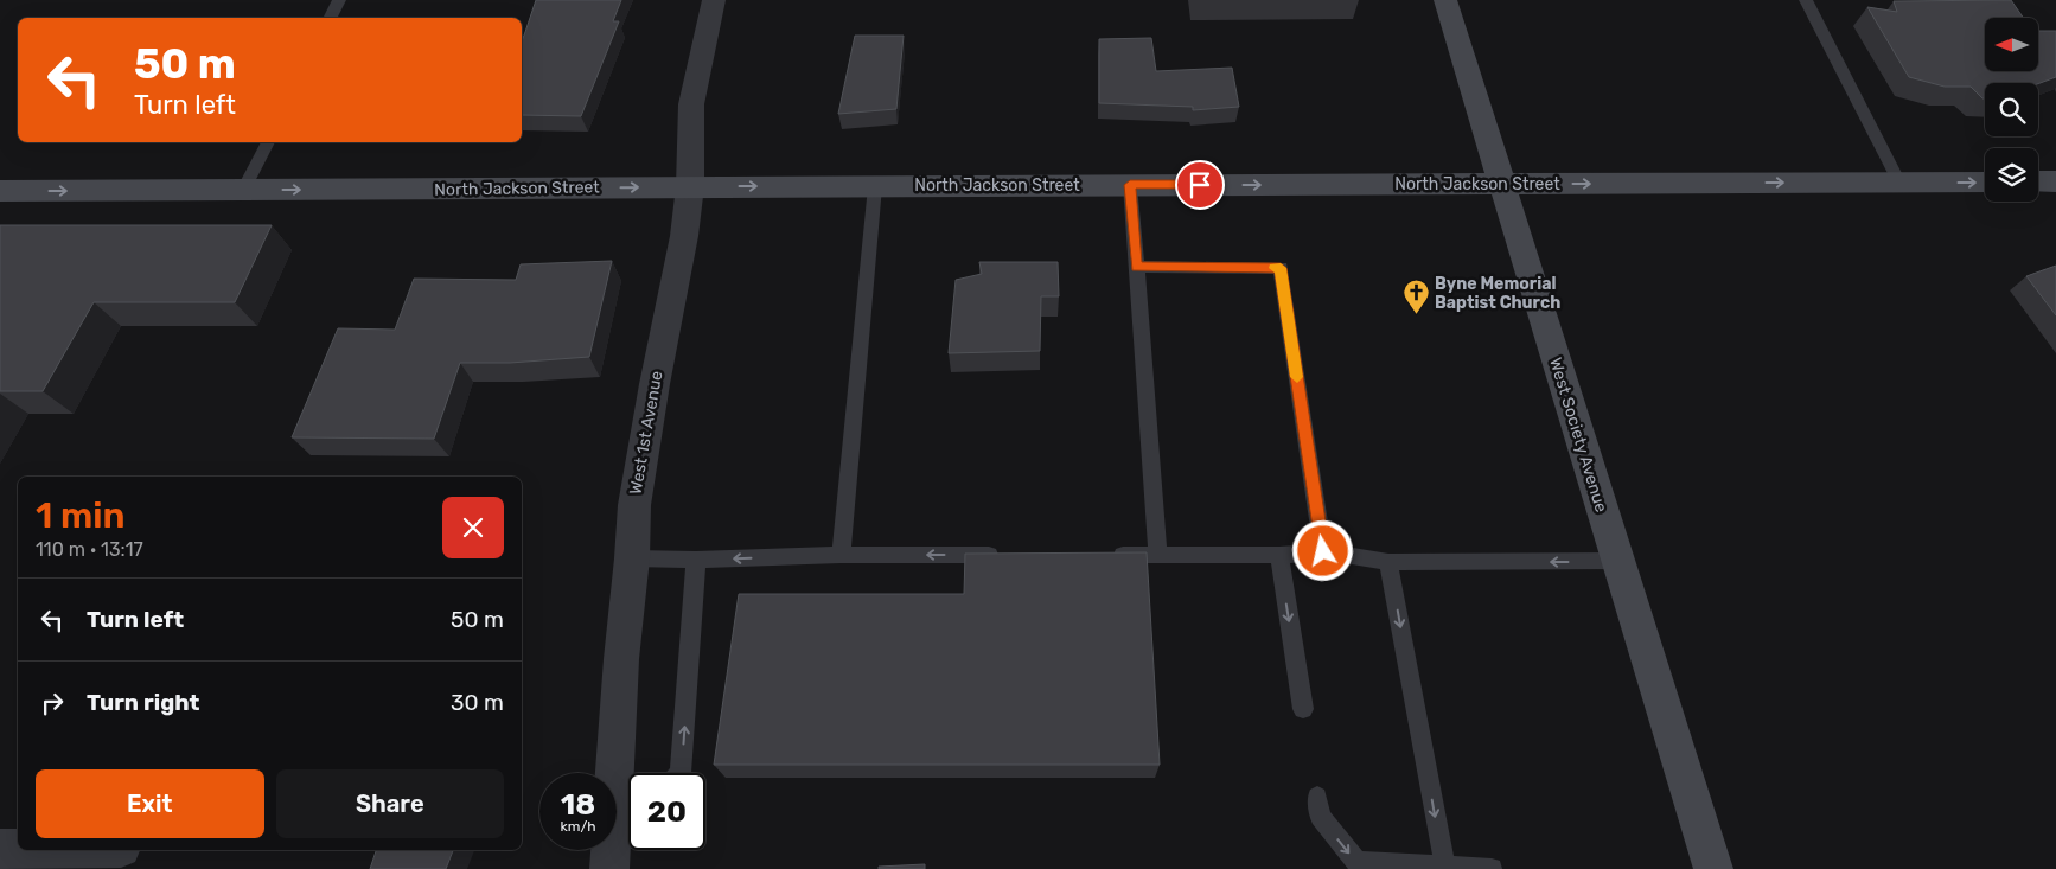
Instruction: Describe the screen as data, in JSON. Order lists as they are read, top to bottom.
{
  "streets": {
    "street": ["North Jackson Street", "West 1st Avenue", "West Society Avenue"]
  },
  "crossings": [
    ["North Jackson Street", "West 1st Avenue"],
    ["North Jackson Street", "West Society Avenue"]
  ],
  "one_way": ["North Jackson Street"],
  "places": {
    "church": ["Byne Memorial Baptist Church"]
  },
  "north": "left",
  "page": {
    "turn": ["50 m", "Turn left"],
    "heading": ["1 min", "110 m · 13:17"],
    "list": [
      {
        "name": "Turn left",
        "value": "50 m"
      },
      {
        "name": "Turn right",
        "value": "30 m"
      }
    ],
    "buttons": ["Exit", "Share"],
    "speed": "18 km/h",
    "limit": "20"
  }
}
